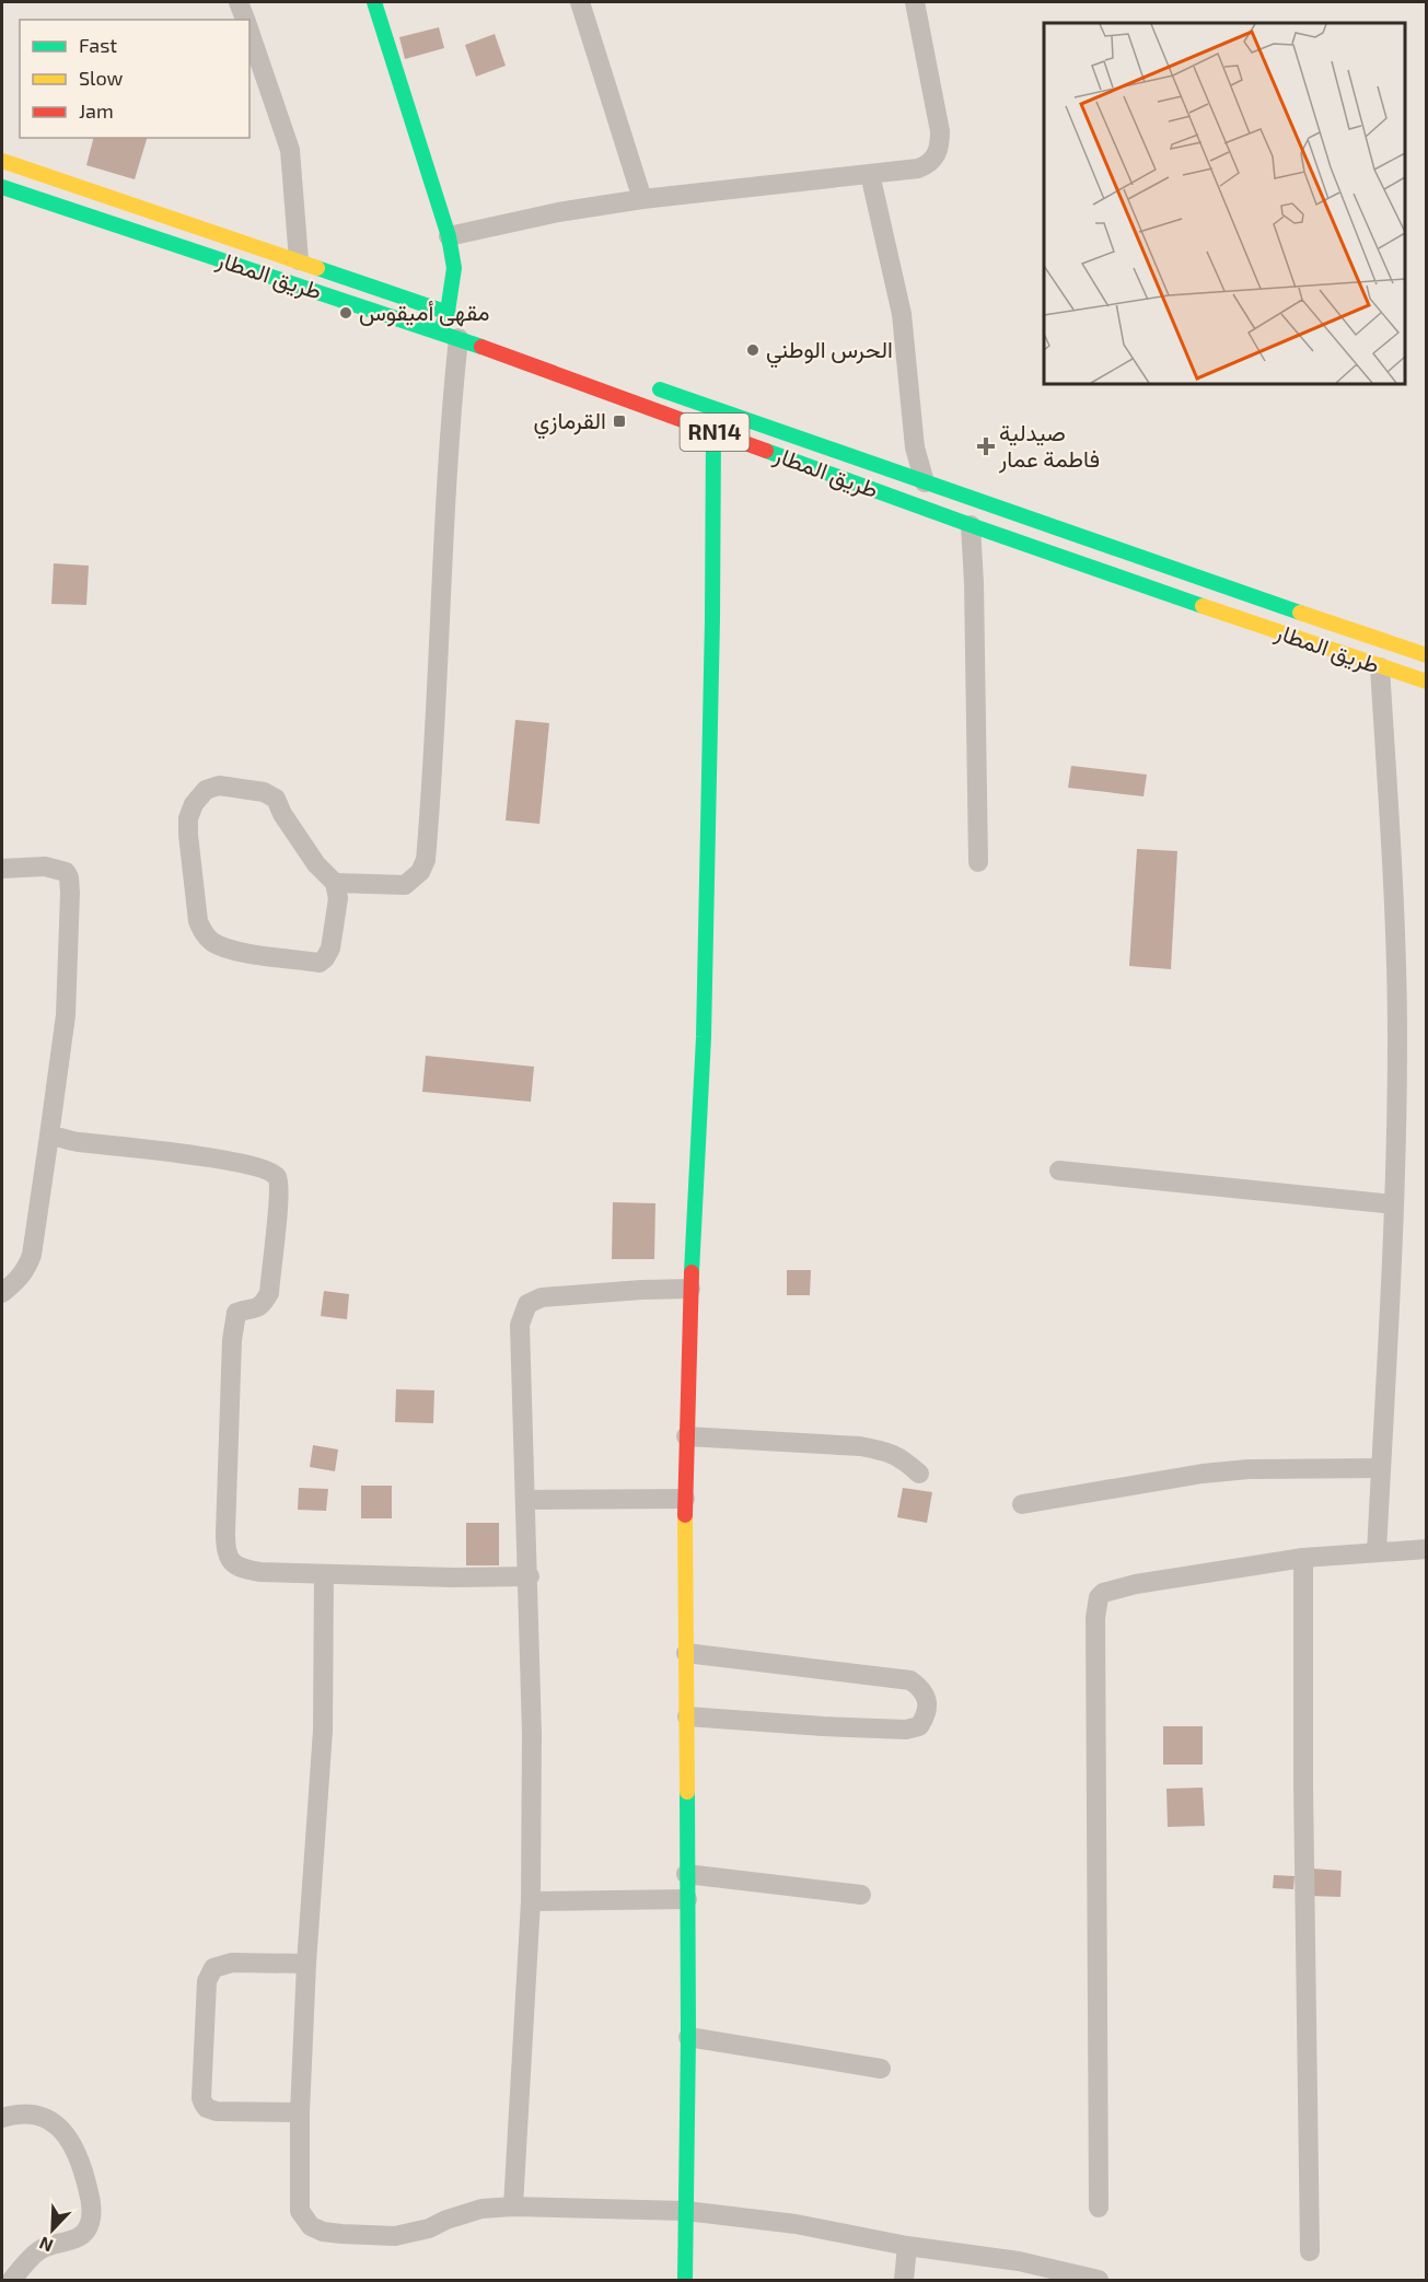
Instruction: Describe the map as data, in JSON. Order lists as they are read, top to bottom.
{
  "streets": {
    "main road": ["طريق المطار", "RN14"]
  },
  "places": {
    "other": ["مقهى أميقوس", "الحرس الوطني"],
    "transit": ["القرمازي"],
    "health": ["صيدلية فاطمة عمار"]
  },
  "legend": ["Fast", "Slow", "Jam"],
  "north": "bottom left"
}
